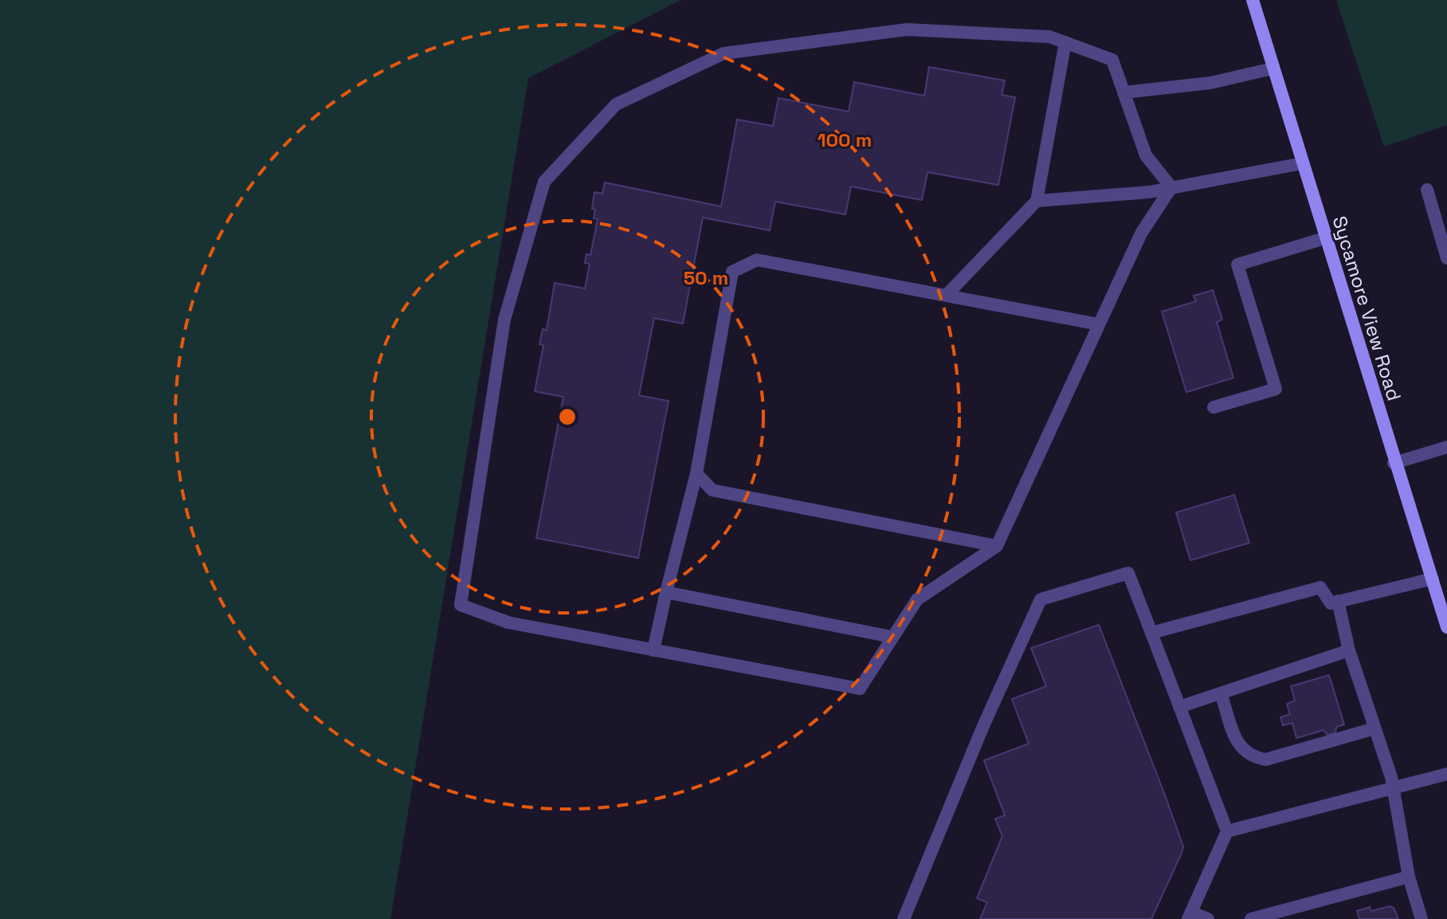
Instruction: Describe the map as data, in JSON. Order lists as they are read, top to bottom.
{
  "streets": {
    "main road": ["Sycamore View Road"]
  },
  "rings": ["100 m", "50 m"]
}
